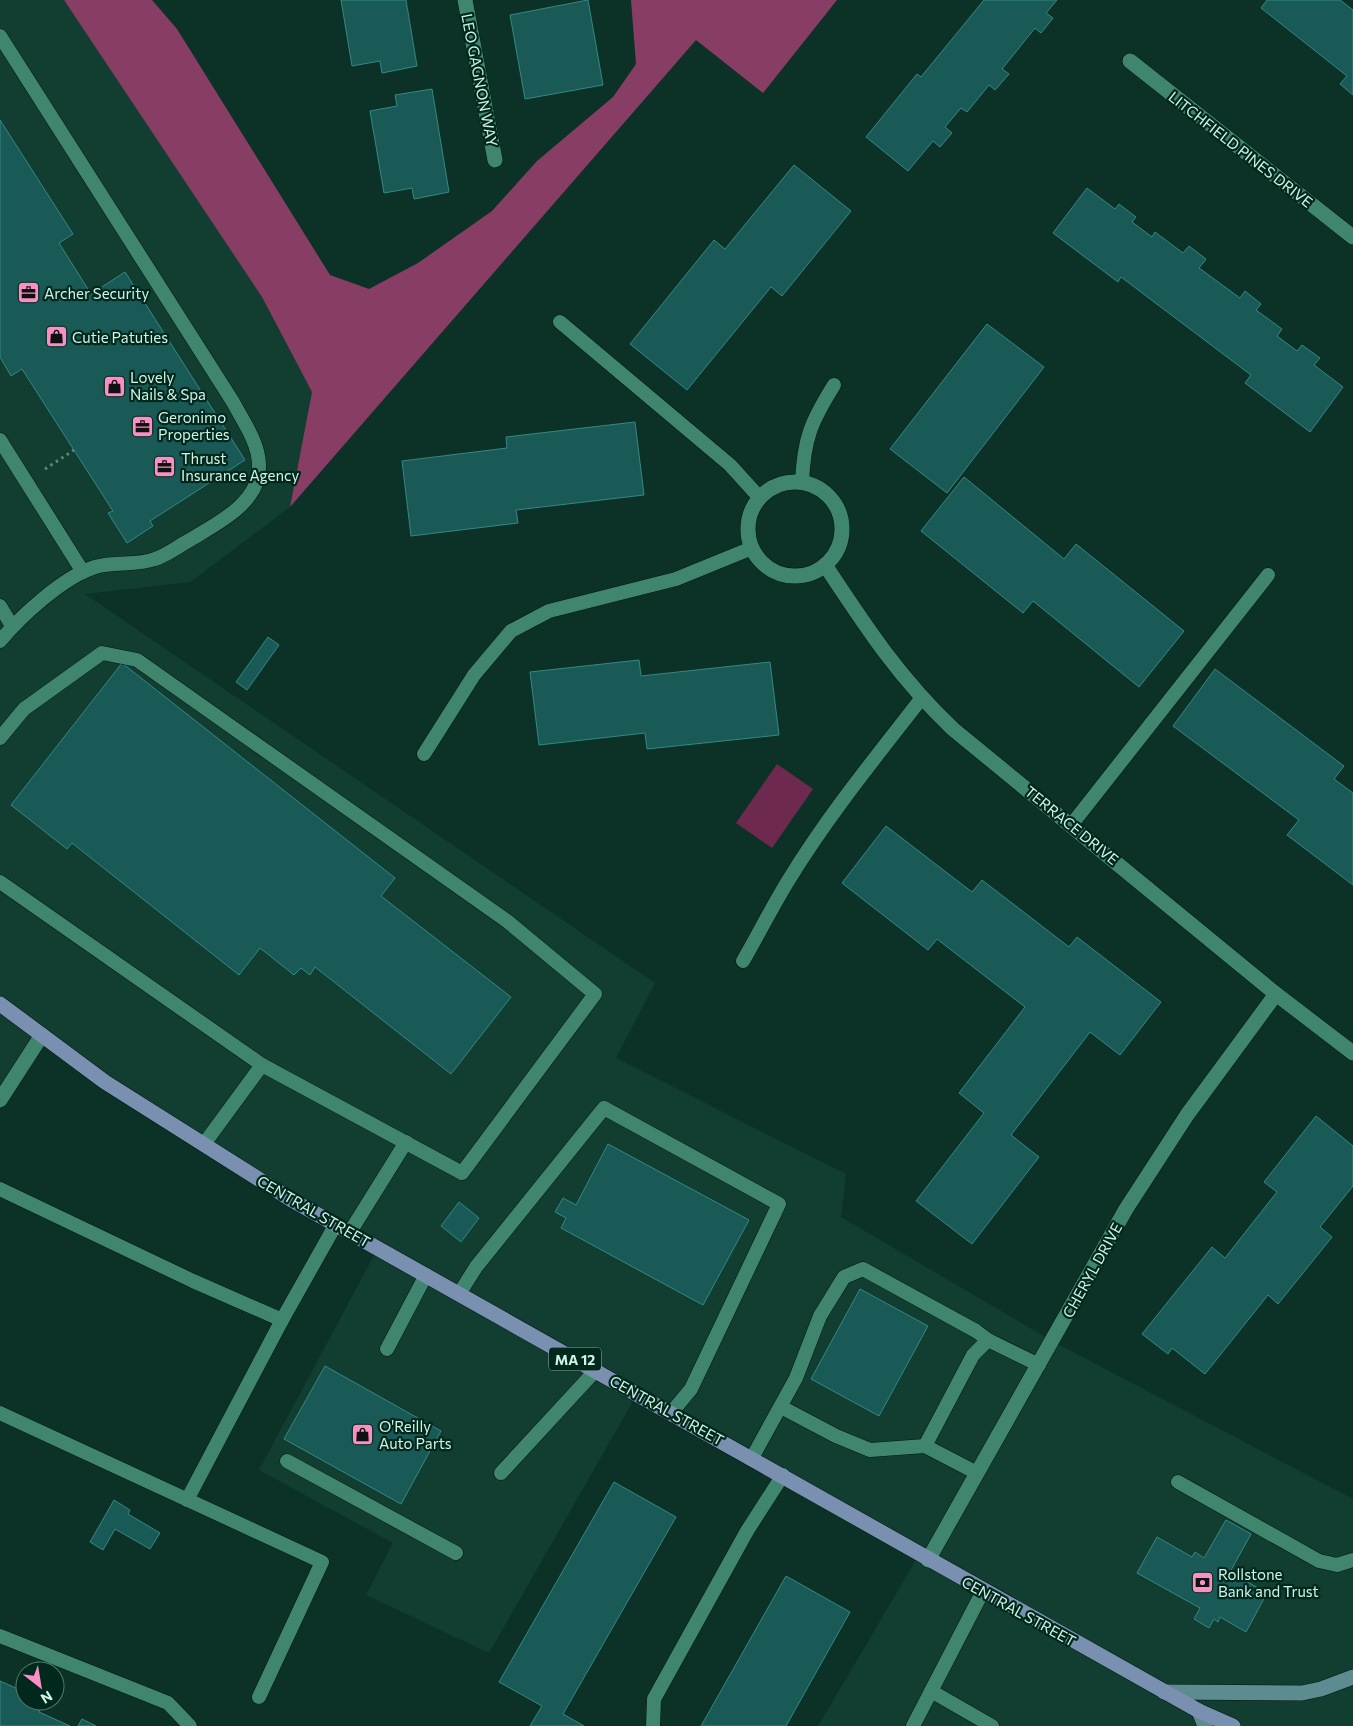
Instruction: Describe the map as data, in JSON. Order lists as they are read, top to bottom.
{
  "streets": {
    "main road": ["CENTRAL STREET", "MA 12"],
    "street": [
      "LEO GAGNON WAY",
      "LITCHFIELD PINES DRIVE",
      "TERRACE DRIVE",
      "CHERYL DRIVE"
    ]
  },
  "crossings": [
    ["TERRACE DRIVE", "CHERYL DRIVE"],
    ["CENTRAL STREET", "CHERYL DRIVE"]
  ],
  "places": {
    "office": ["Archer Security", "Geronimo Properties", "Thrust Insurance Agency"],
    "shop": ["Cutie Patuties", "Lovely Nails & Spa", "O'Reilly Auto Parts"],
    "bank": ["Rollstone Bank and Trust"]
  },
  "north": "bottom right"
}
